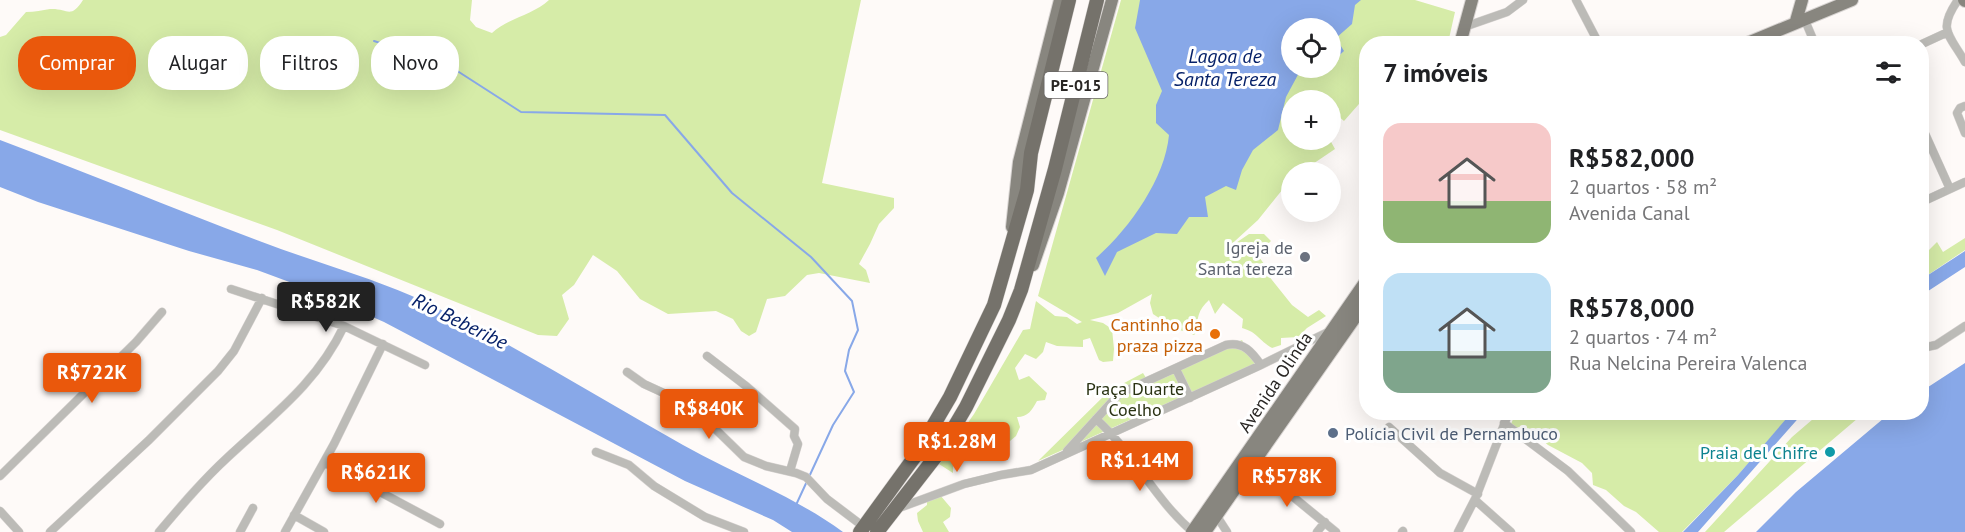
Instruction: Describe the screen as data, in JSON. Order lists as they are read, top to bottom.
{
  "streets": {
    "highway": ["PE-015"],
    "main road": ["Avenida Olinda"]
  },
  "water": ["Lagoa de Santa Tereza", "Rio Beberibe"],
  "parks": ["Praça Duarte Coelho"],
  "places": [
    "Igreja de Santa tereza",
    "Cantinho da praza pizza",
    "Polícia Civil de Pernambuco",
    "Praia del Chifre"
  ],
  "page": {
    "map_buttons": ["+", "−"],
    "chip": [
      "Comprar",
      "Alugar",
      "Filtros",
      "Novo"
    ],
    "heading": "7 imóveis",
    "list": [
      {
        "name": "R$582,000",
        "note": "2 quartos · 58 m² · Avenida Canal"
      },
      {
        "name": "R$578,000",
        "note": "2 quartos · 74 m² · Rua Nelcina Pereira Valenca"
      }
    ],
    "price": [
      "R$582K",
      "R$722K",
      "R$840K",
      "R$1.28M",
      "R$1.14M",
      "R$621K",
      "R$578K"
    ]
  }
}
